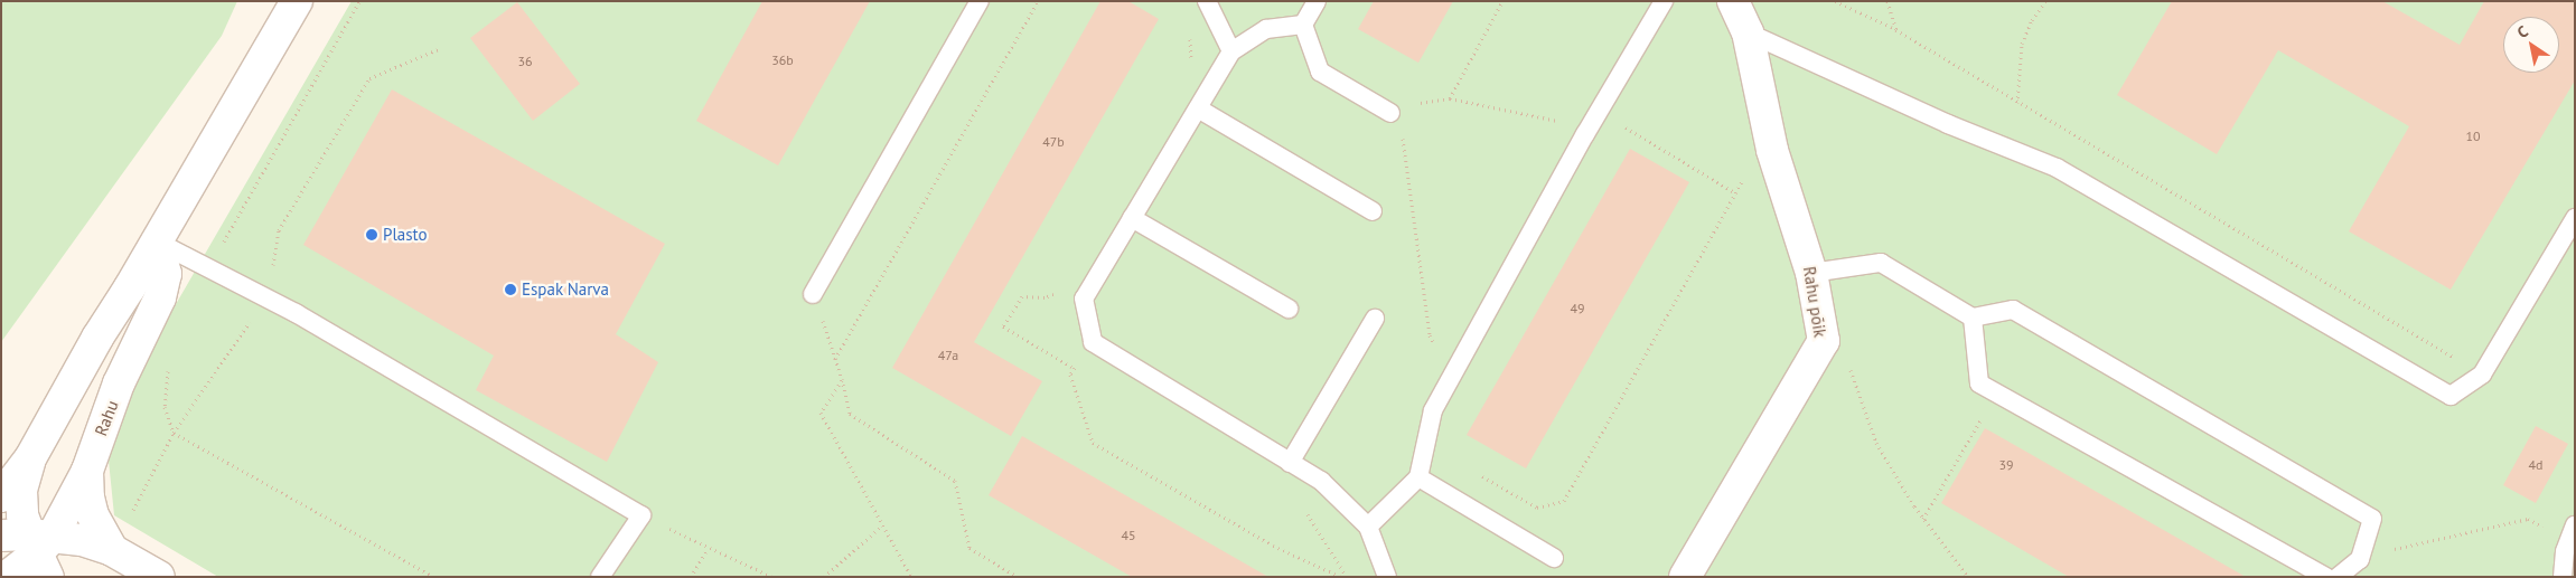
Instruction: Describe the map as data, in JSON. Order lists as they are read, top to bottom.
{
  "streets": {
    "main road": ["Rahu põik", "Rahu"]
  },
  "places": ["Plasto", "Espak Narva"],
  "house_numbers": [
    "36b",
    "36",
    "10",
    "47b",
    "49",
    "47a",
    "39",
    "4d",
    "45"
  ],
  "north": "top left"
}
